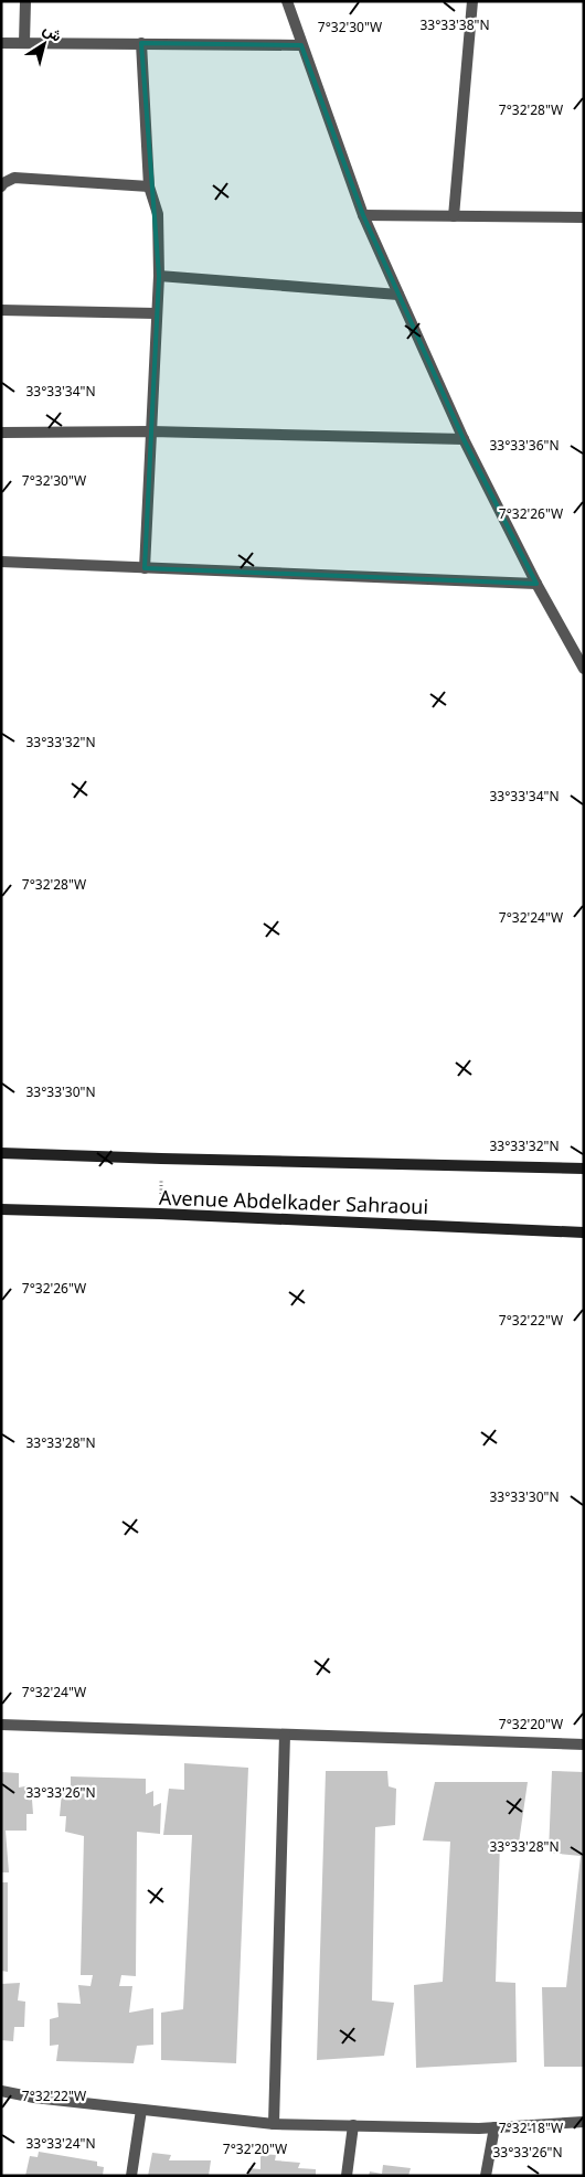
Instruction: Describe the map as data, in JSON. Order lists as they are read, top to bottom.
{
  "streets": {
    "main road": ["Avenue Abdelkader Sahraoui"]
  },
  "north": "top right",
  "coordinates": [
    "33°33'38\"N",
    "7°32'30\"W",
    "7°32'28\"W",
    "33°33'34\"N",
    "33°33'36\"N",
    "7°32'26\"W",
    "33°33'32\"N",
    "7°32'24\"W",
    "33°33'30\"N",
    "7°32'22\"W",
    "33°33'28\"N",
    "7°32'20\"W",
    "33°33'26\"N",
    "7°32'18\"W",
    "33°33'24\"N"
  ]
}
